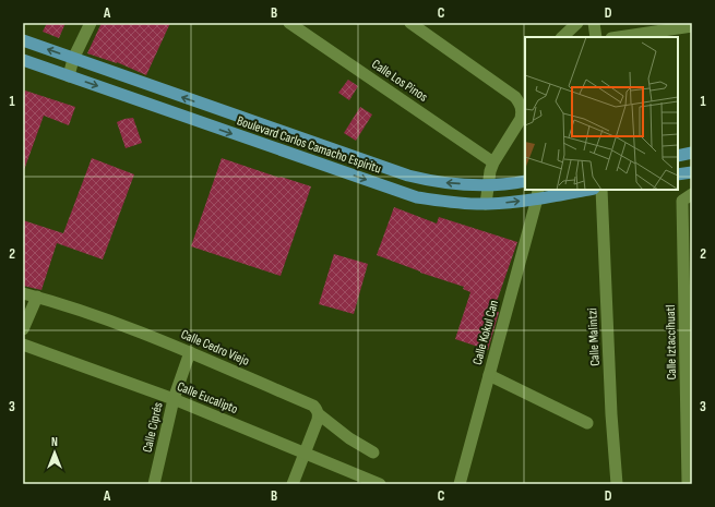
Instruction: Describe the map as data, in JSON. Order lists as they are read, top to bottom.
{
  "streets": {
    "main road": ["Boulevard Carlos Camacho Espíritu"],
    "street": [
      "Calle Los Pinos",
      "Calle Kokul Can",
      "Calle Malintzi",
      "Calle Iztaccíhuatl",
      "Calle Cedro Viejo",
      "Calle Eucalipto",
      "Calle Ciprés"
    ]
  },
  "crossings": [
    ["Boulevard Carlos Camacho Espíritu", "Calle Kokul Can"],
    ["Calle Cedro Viejo", "Calle Ciprés"],
    ["Calle Eucalipto", "Calle Ciprés"]
  ],
  "north": "top",
  "grid": {
    "columns": [
      "A",
      "B",
      "C",
      "D"
    ],
    "rows": ["1", "2", "3"]
  }
}
